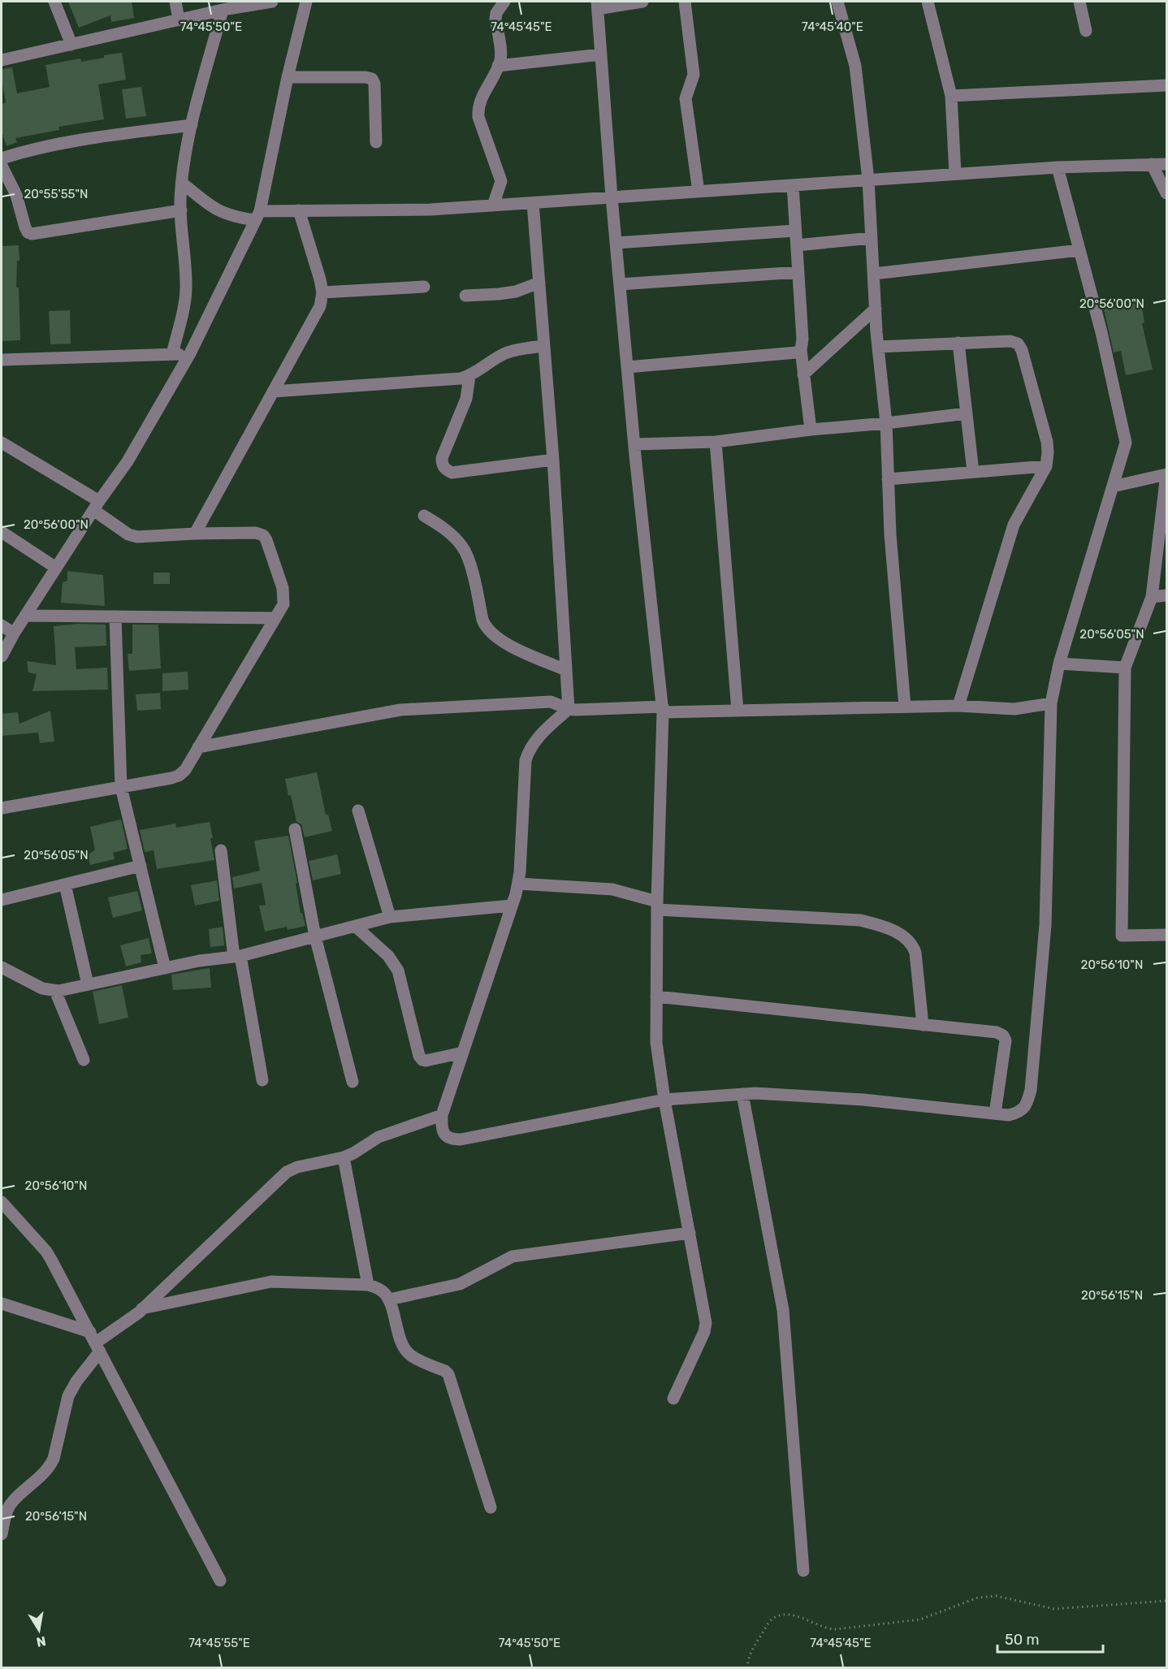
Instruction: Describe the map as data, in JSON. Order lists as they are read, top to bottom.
{
  "scale_bar": "50 m",
  "north": "bottom",
  "coordinates": [
    "74°45'50\"E",
    "74°45'45\"E",
    "74°45'40\"E",
    "20°55'55\"N",
    "20°56'00\"N",
    "20°56'05\"N",
    "20°56'10\"N",
    "20°56'15\"N",
    "74°45'55\"E"
  ]
}
